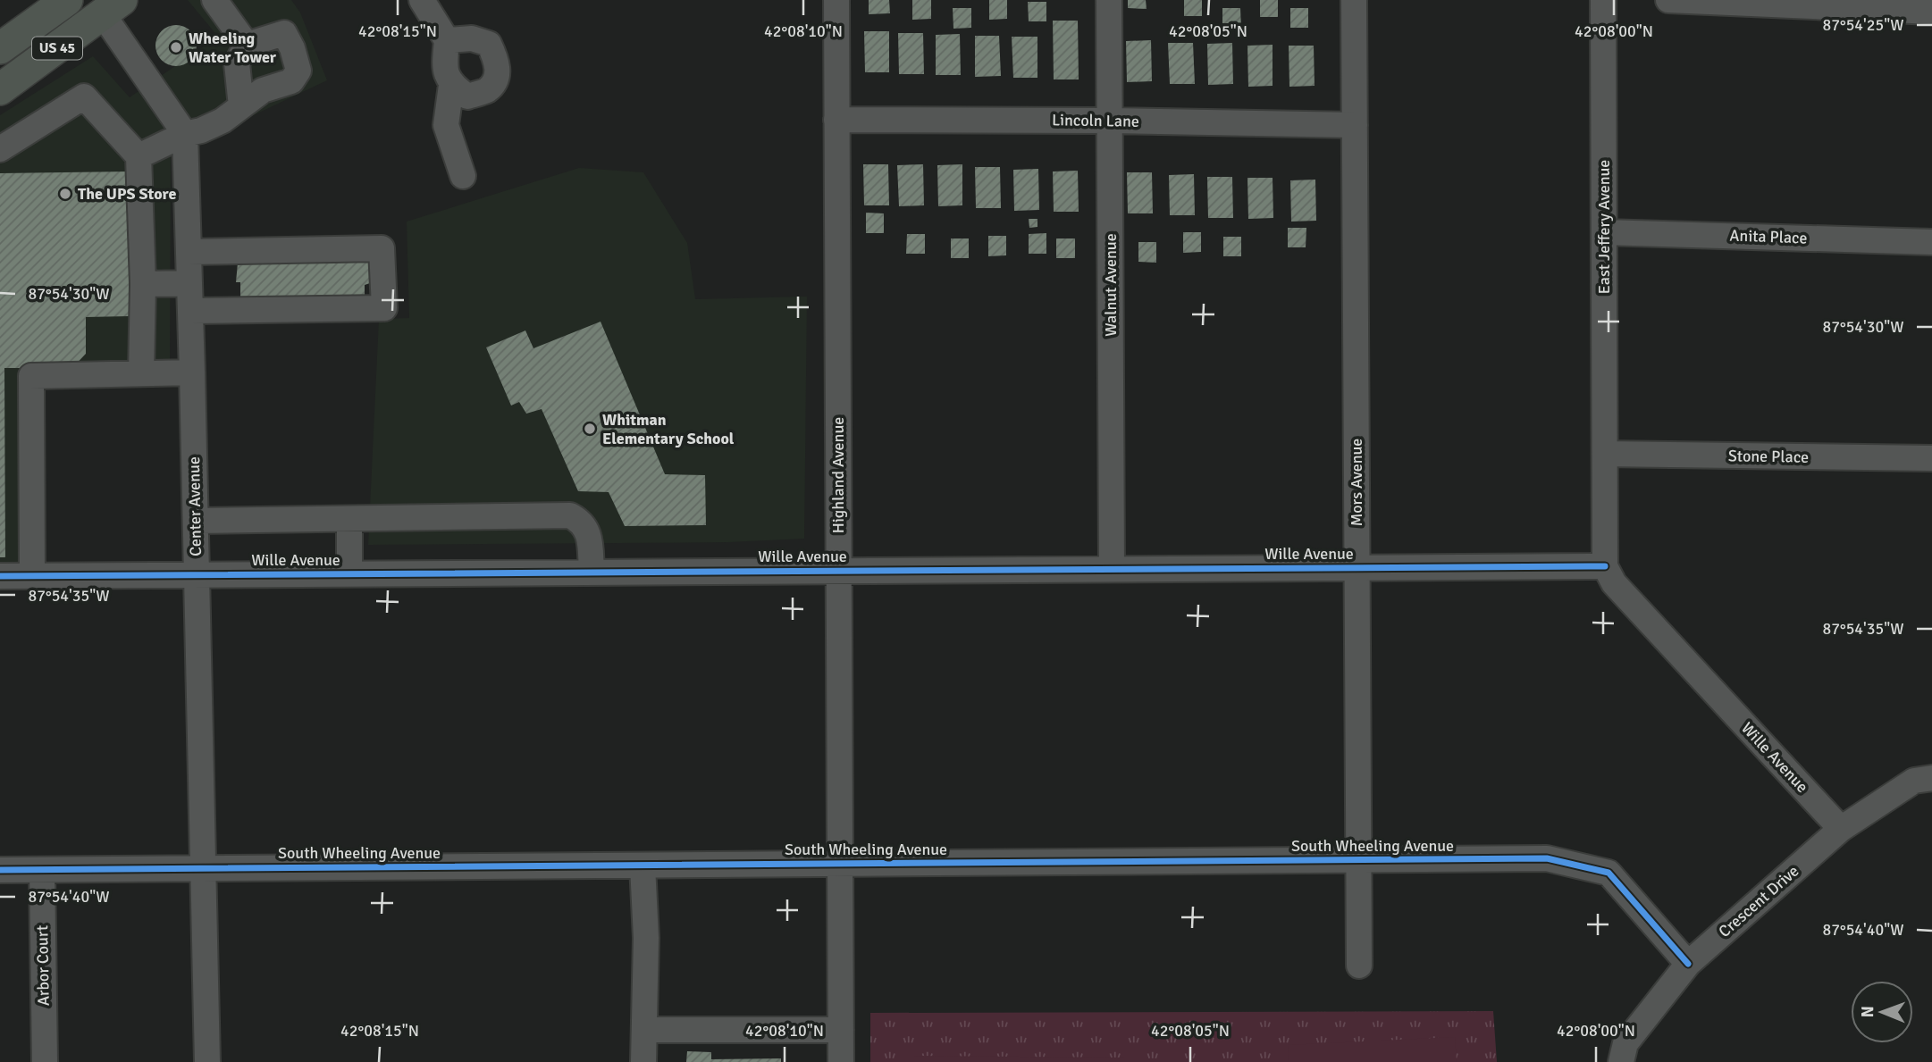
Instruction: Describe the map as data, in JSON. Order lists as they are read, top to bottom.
{
  "streets": {
    "main road": ["US 45"],
    "street": [
      "Lincoln Lane",
      "East Jeffery Avenue",
      "Anita Place",
      "Walnut Avenue",
      "Stone Place",
      "Highland Avenue",
      "Mors Avenue",
      "Center Avenue",
      "Wille Avenue",
      "South Wheeling Avenue",
      "Crescent Drive",
      "Arbor Court"
    ]
  },
  "crossings": [
    ["Lincoln Lane", "Walnut Avenue"],
    ["Lincoln Lane", "Highland Avenue"],
    ["Lincoln Lane", "Mors Avenue"],
    ["East Jeffery Avenue", "Anita Place"],
    ["East Jeffery Avenue", "Stone Place"],
    ["East Jeffery Avenue", "Wille Avenue"],
    ["Walnut Avenue", "Wille Avenue"],
    ["Highland Avenue", "Wille Avenue"],
    ["Highland Avenue", "South Wheeling Avenue"],
    ["Mors Avenue", "Wille Avenue"],
    ["Mors Avenue", "South Wheeling Avenue"],
    ["Center Avenue", "Wille Avenue"],
    ["Center Avenue", "South Wheeling Avenue"],
    ["Wille Avenue", "Crescent Drive"],
    ["South Wheeling Avenue", "Crescent Drive"],
    ["South Wheeling Avenue", "Arbor Court"]
  ],
  "places": ["Wheeling Water Tower", "The UPS Store", "Whitman Elementary School"],
  "north": "left",
  "coordinates": [
    "87°54'25\"W",
    "42°08'15\"N",
    "42°08'10\"N",
    "42°08'05\"N",
    "42°08'00\"N",
    "87°54'30\"W",
    "87°54'35\"W",
    "87°54'40\"W"
  ]
}
